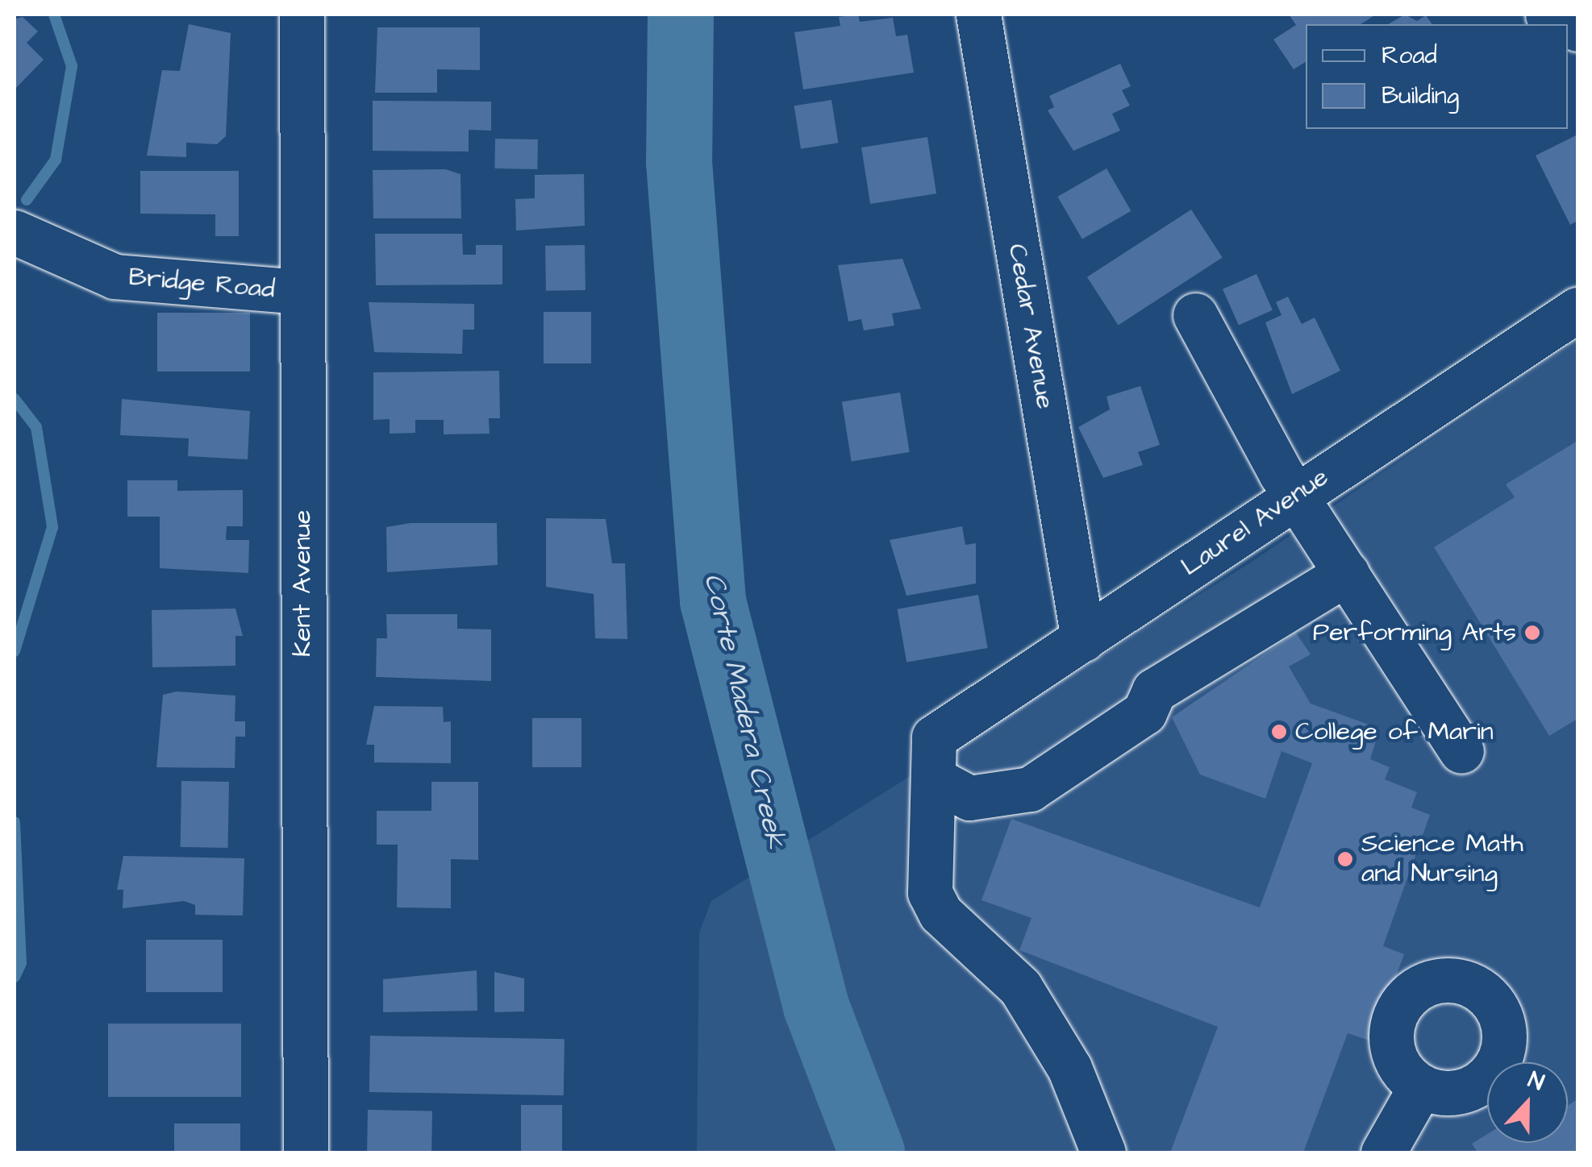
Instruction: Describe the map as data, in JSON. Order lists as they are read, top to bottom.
{
  "streets": {
    "street": [
      "Bridge Road",
      "Cedar Avenue",
      "Laurel Avenue",
      "Kent Avenue"
    ]
  },
  "crossings": [
    ["Bridge Road", "Kent Avenue"],
    ["Cedar Avenue", "Laurel Avenue"]
  ],
  "water": ["Corte Madera Creek"],
  "places": ["Performing Arts", "College of Marin", "Science Math and Nursing"],
  "legend": ["Road", "Building"],
  "north": "top"
}
